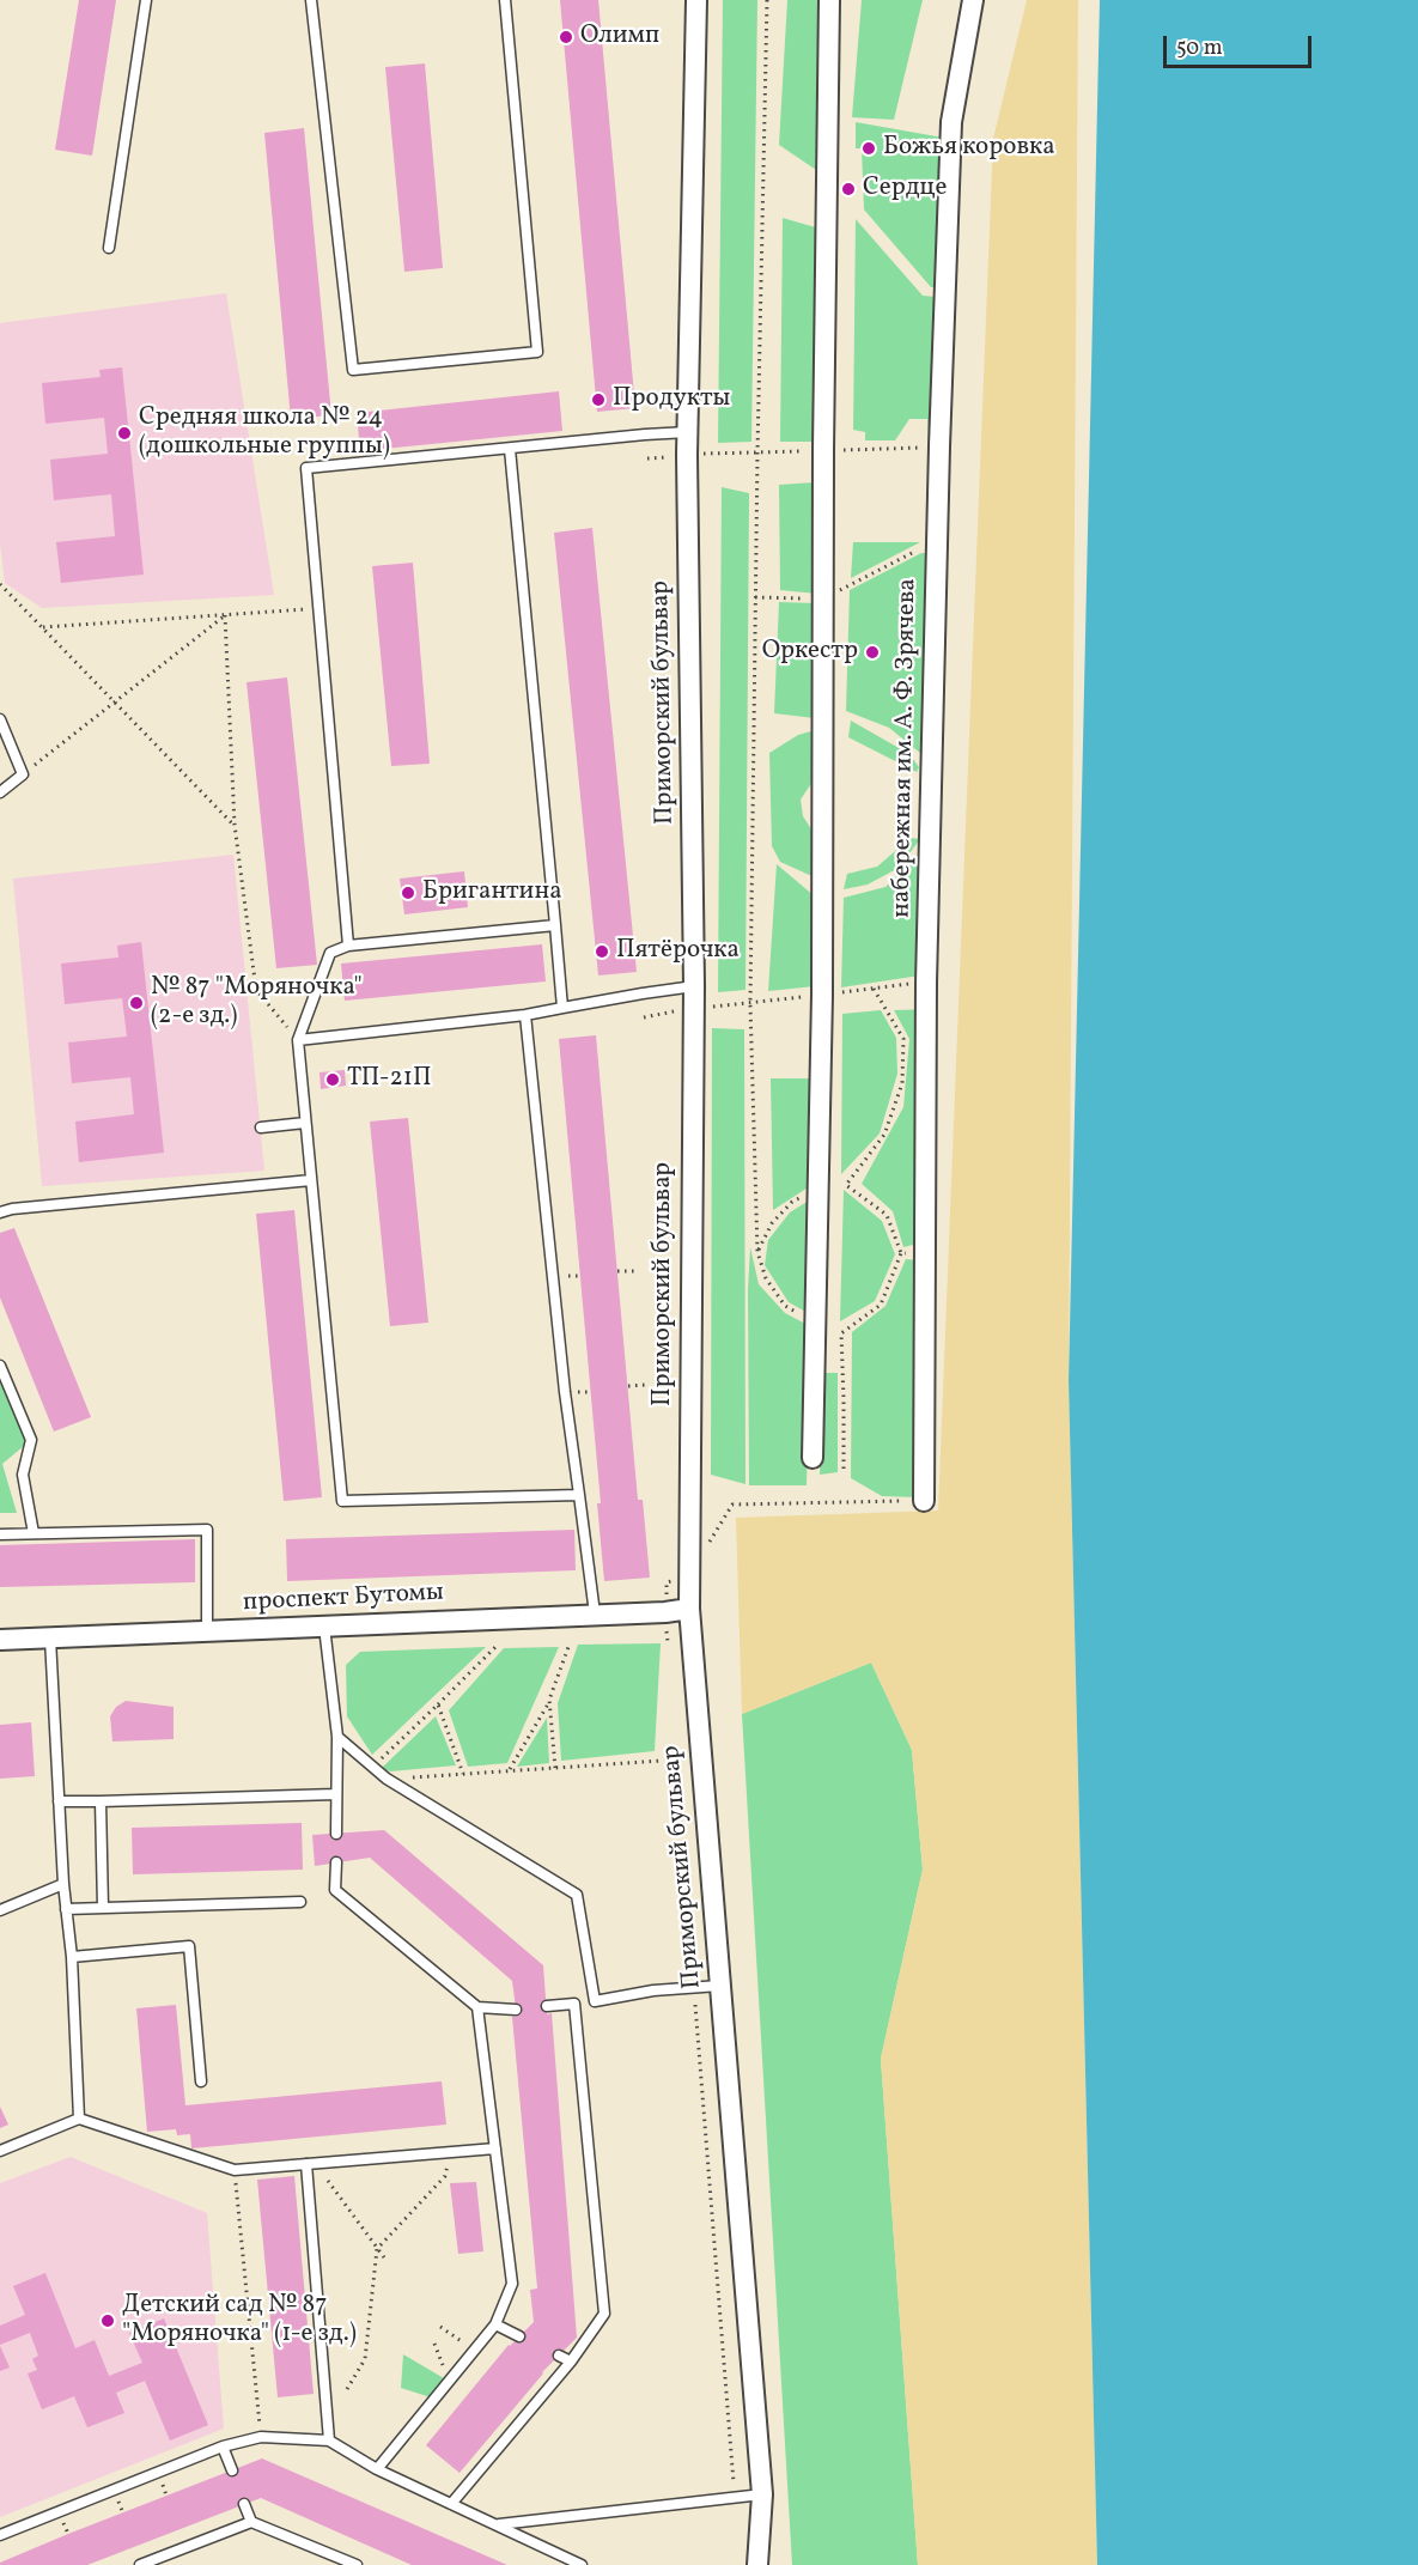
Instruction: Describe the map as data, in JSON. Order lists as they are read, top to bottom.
{
  "streets": {
    "street": ["Приморский бульвар", "набережная им. А. Ф. Зрячева", "проспект Бутомы"]
  },
  "crossings": [
    ["Приморский бульвар", "проспект Бутомы"]
  ],
  "places": [
    "Олимп",
    "Божья коровка",
    "Сердце",
    "Продукты",
    "Средняя школа № 24 (дошкольные группы)",
    "Оркестр",
    "Бригантина",
    "Пятёрочка",
    "№ 87 \"Моряночка\" (2-е зд.)",
    "ТП-21П",
    "Детский сад № 87 \"Моряночка\" (1-е зд.)"
  ],
  "scale_bar": "50 m"
}
